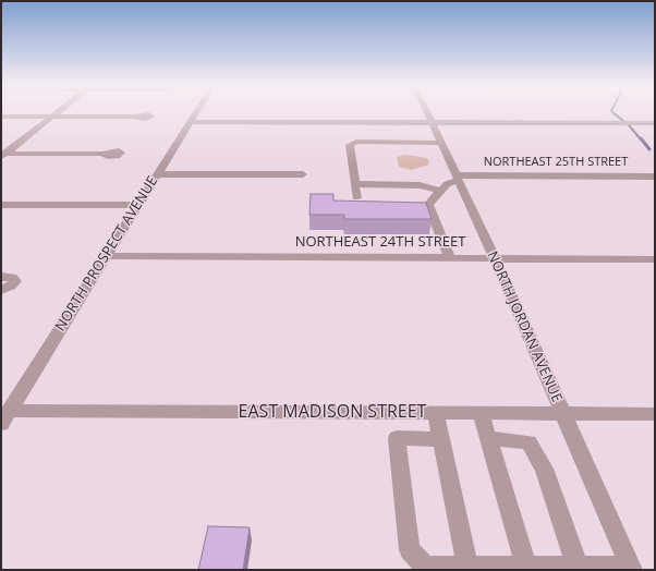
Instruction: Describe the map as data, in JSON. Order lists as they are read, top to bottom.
{
  "streets": {
    "street": [
      "NORTHEAST 25TH STREET",
      "NORTHEAST 24TH STREET",
      "NORTH PROSPECT AVENUE",
      "NORTH JORDAN AVENUE",
      "EAST MADISON STREET"
    ]
  },
  "crossings": [
    ["NORTHEAST 25TH STREET", "NORTH JORDAN AVENUE"],
    ["NORTHEAST 24TH STREET", "NORTH PROSPECT AVENUE"],
    ["NORTHEAST 24TH STREET", "NORTH JORDAN AVENUE"],
    ["NORTH PROSPECT AVENUE", "EAST MADISON STREET"],
    ["NORTH JORDAN AVENUE", "EAST MADISON STREET"]
  ]
}
